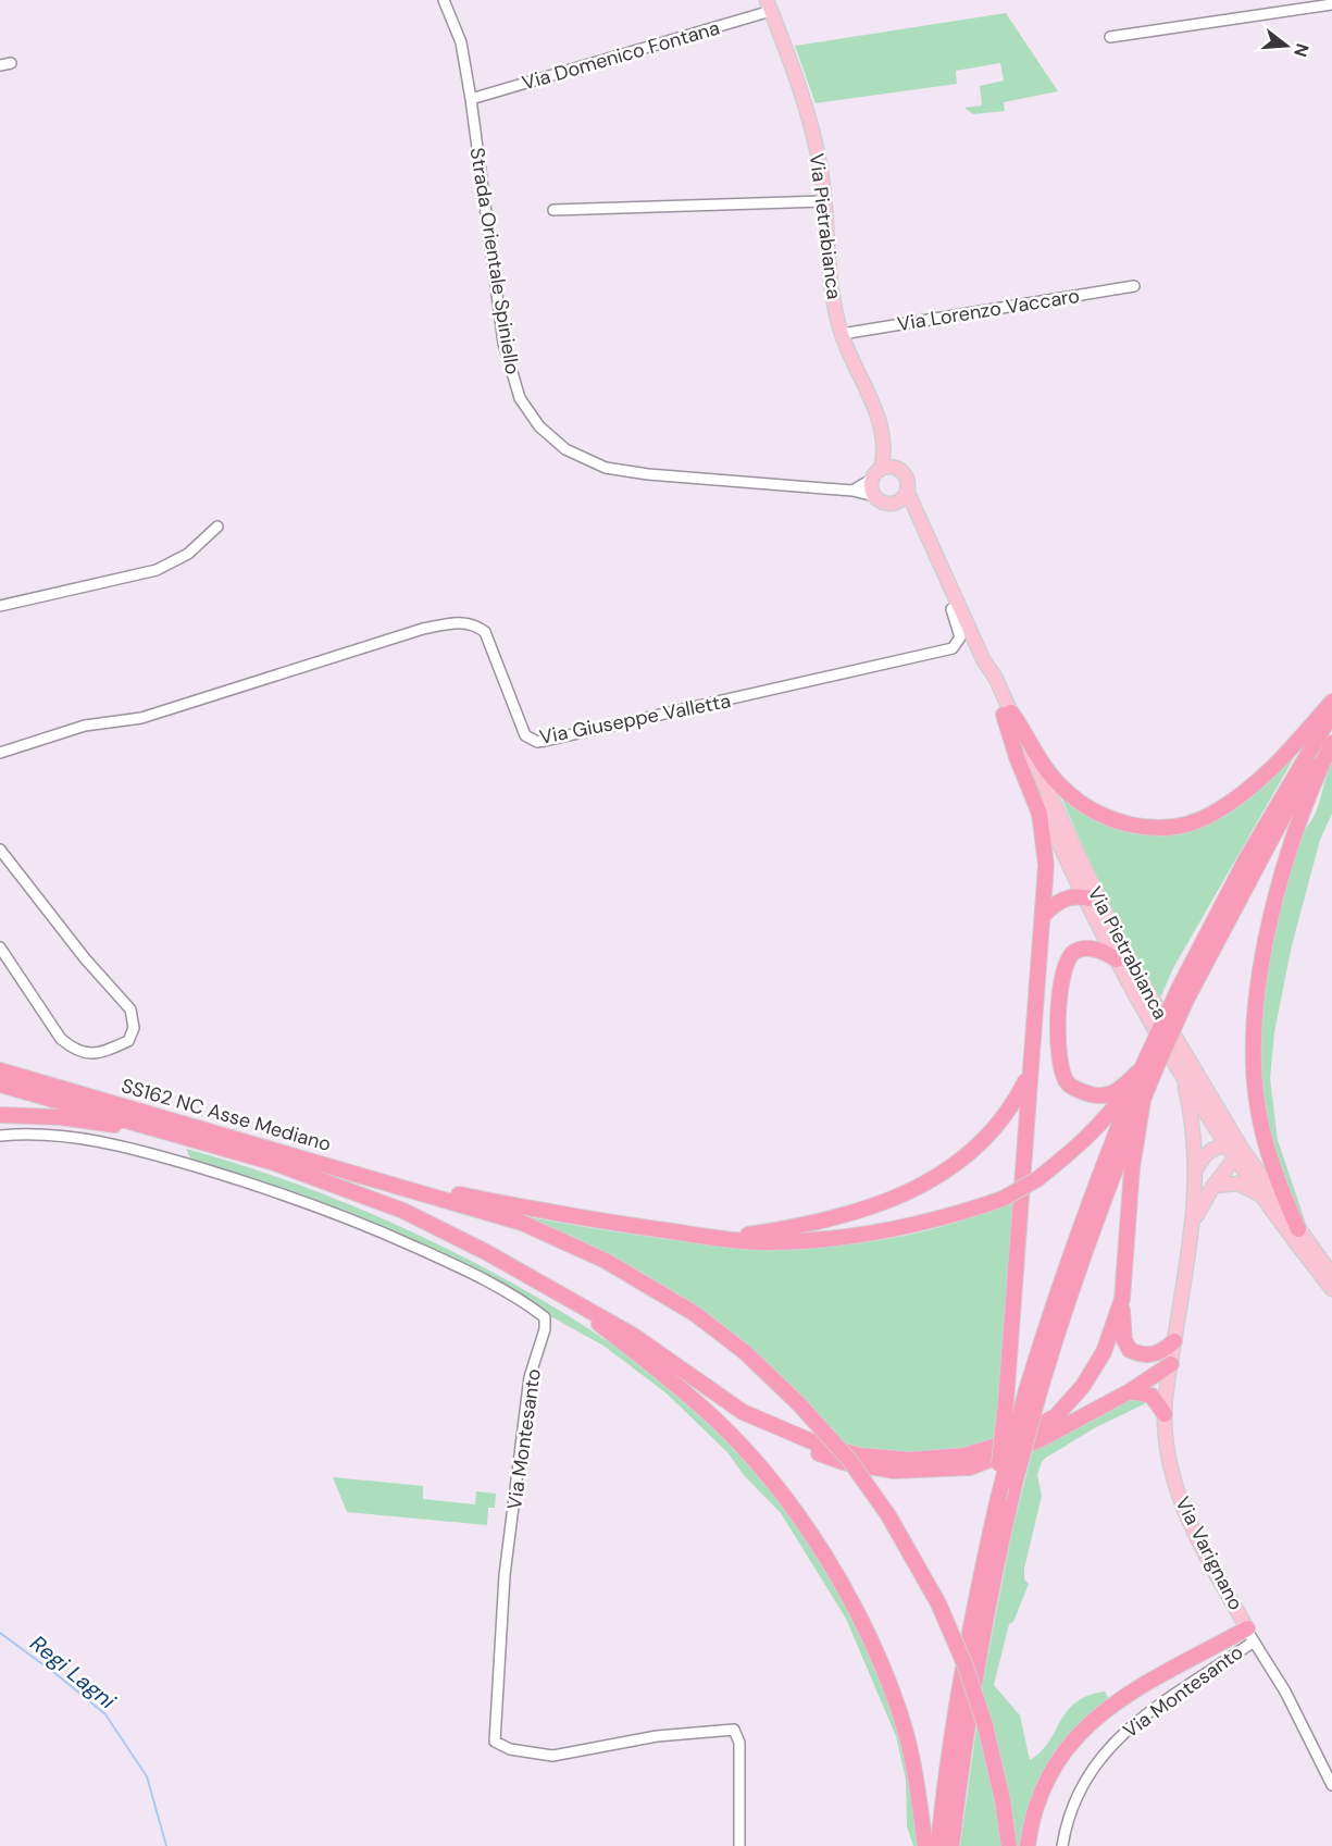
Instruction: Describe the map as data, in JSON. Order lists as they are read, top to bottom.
{
  "streets": {
    "highway": ["SS162 NC Asse Mediano"],
    "main road": ["Via Pietrabianca", "Via Varignano"],
    "street": [
      "Via Domenico Fontana",
      "Strada Orientale Spiniello",
      "Via Lorenzo Vaccaro",
      "Via Giuseppe Valletta",
      "Via Montesanto"
    ]
  },
  "crossings": [
    ["Via Domenico Fontana", "Via Pietrabianca"],
    ["Via Domenico Fontana", "Strada Orientale Spiniello"],
    ["Via Pietrabianca", "Strada Orientale Spiniello"],
    ["Via Pietrabianca", "Via Lorenzo Vaccaro"],
    ["Via Pietrabianca", "Via Giuseppe Valletta"],
    ["Via Pietrabianca", "Via Varignano"],
    ["Via Montesanto", "Via Varignano"]
  ],
  "water": ["Regi Lagni"],
  "north": "right"
}
